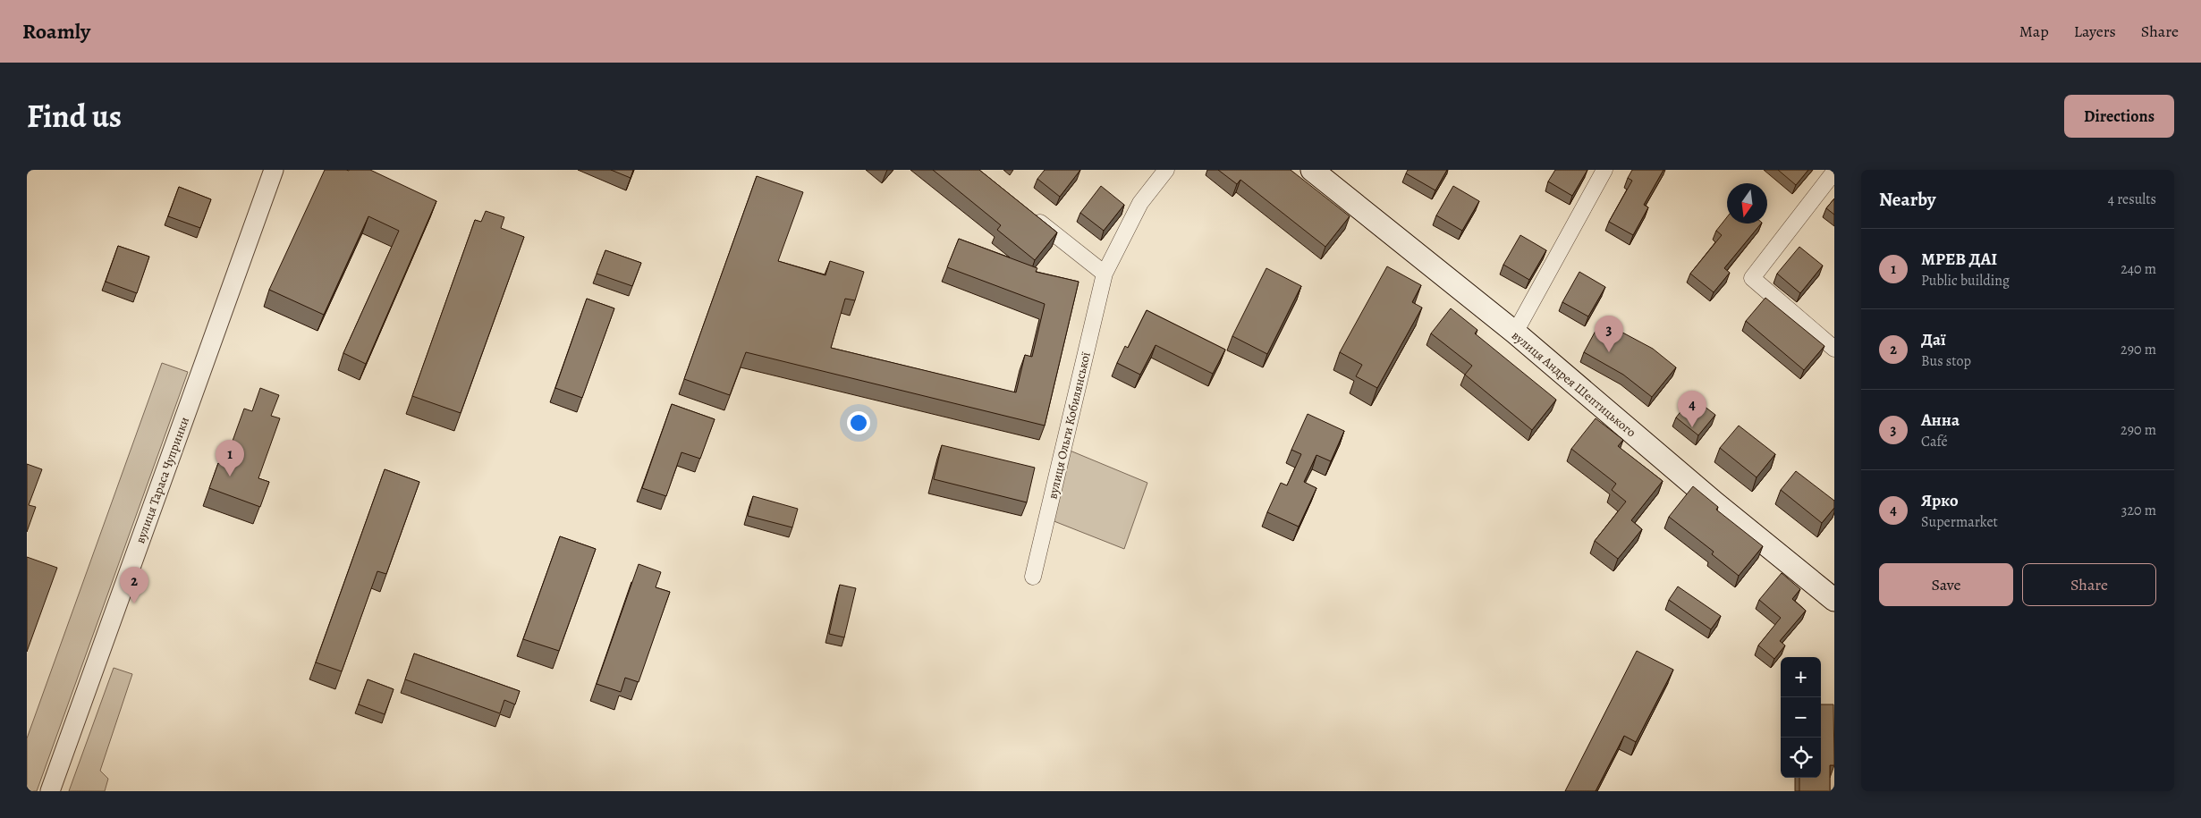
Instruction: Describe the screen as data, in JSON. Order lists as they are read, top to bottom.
{
  "streets": {
    "main road": ["вулиця Андрея Шептицького"],
    "street": ["вулиця Ольги Кобилянської", "вулиця Тараса Чупринки"]
  },
  "north": "bottom",
  "page": {
    "header": "Roamly",
    "nav": ["Map", "Layers", "Share"],
    "title": "Find us",
    "buttons": [
      "Directions",
      ["Save", "Share"]
    ],
    "heading": ["Nearby", "4 results"],
    "list": [
      {
        "mark": "1",
        "name": "МРЕВ ДАІ",
        "note": "Public building",
        "value": "240 m"
      },
      {
        "mark": "2",
        "name": "Даї",
        "note": "Bus stop",
        "value": "290 m"
      },
      {
        "mark": "3",
        "name": "Анна",
        "note": "Café",
        "value": "290 m"
      },
      {
        "mark": "4",
        "name": "Ярко",
        "note": "Supermarket",
        "value": "320 m"
      }
    ],
    "pins": [
      "3",
      "4",
      "1",
      "2"
    ],
    "map_buttons": ["+", "−"]
  }
}
